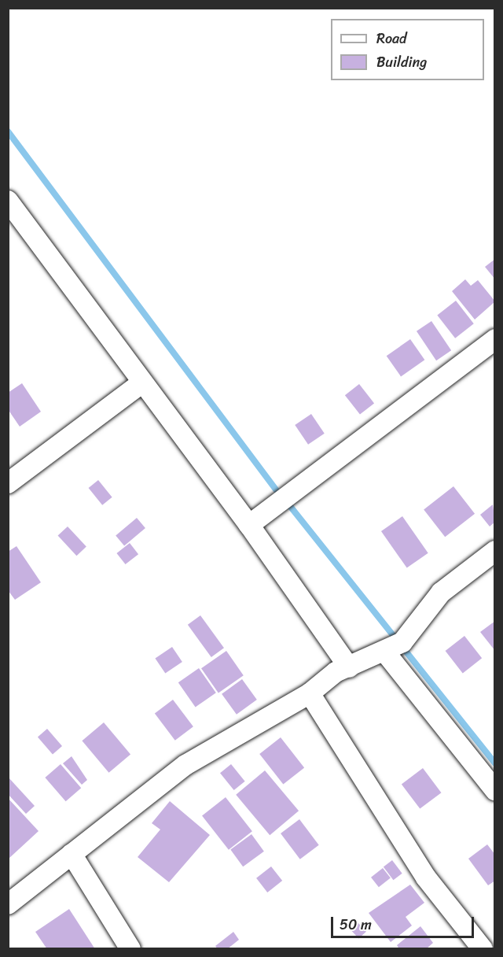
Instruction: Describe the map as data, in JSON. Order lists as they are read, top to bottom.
{
  "legend": ["Road", "Building"],
  "scale_bar": "50 m"
}
